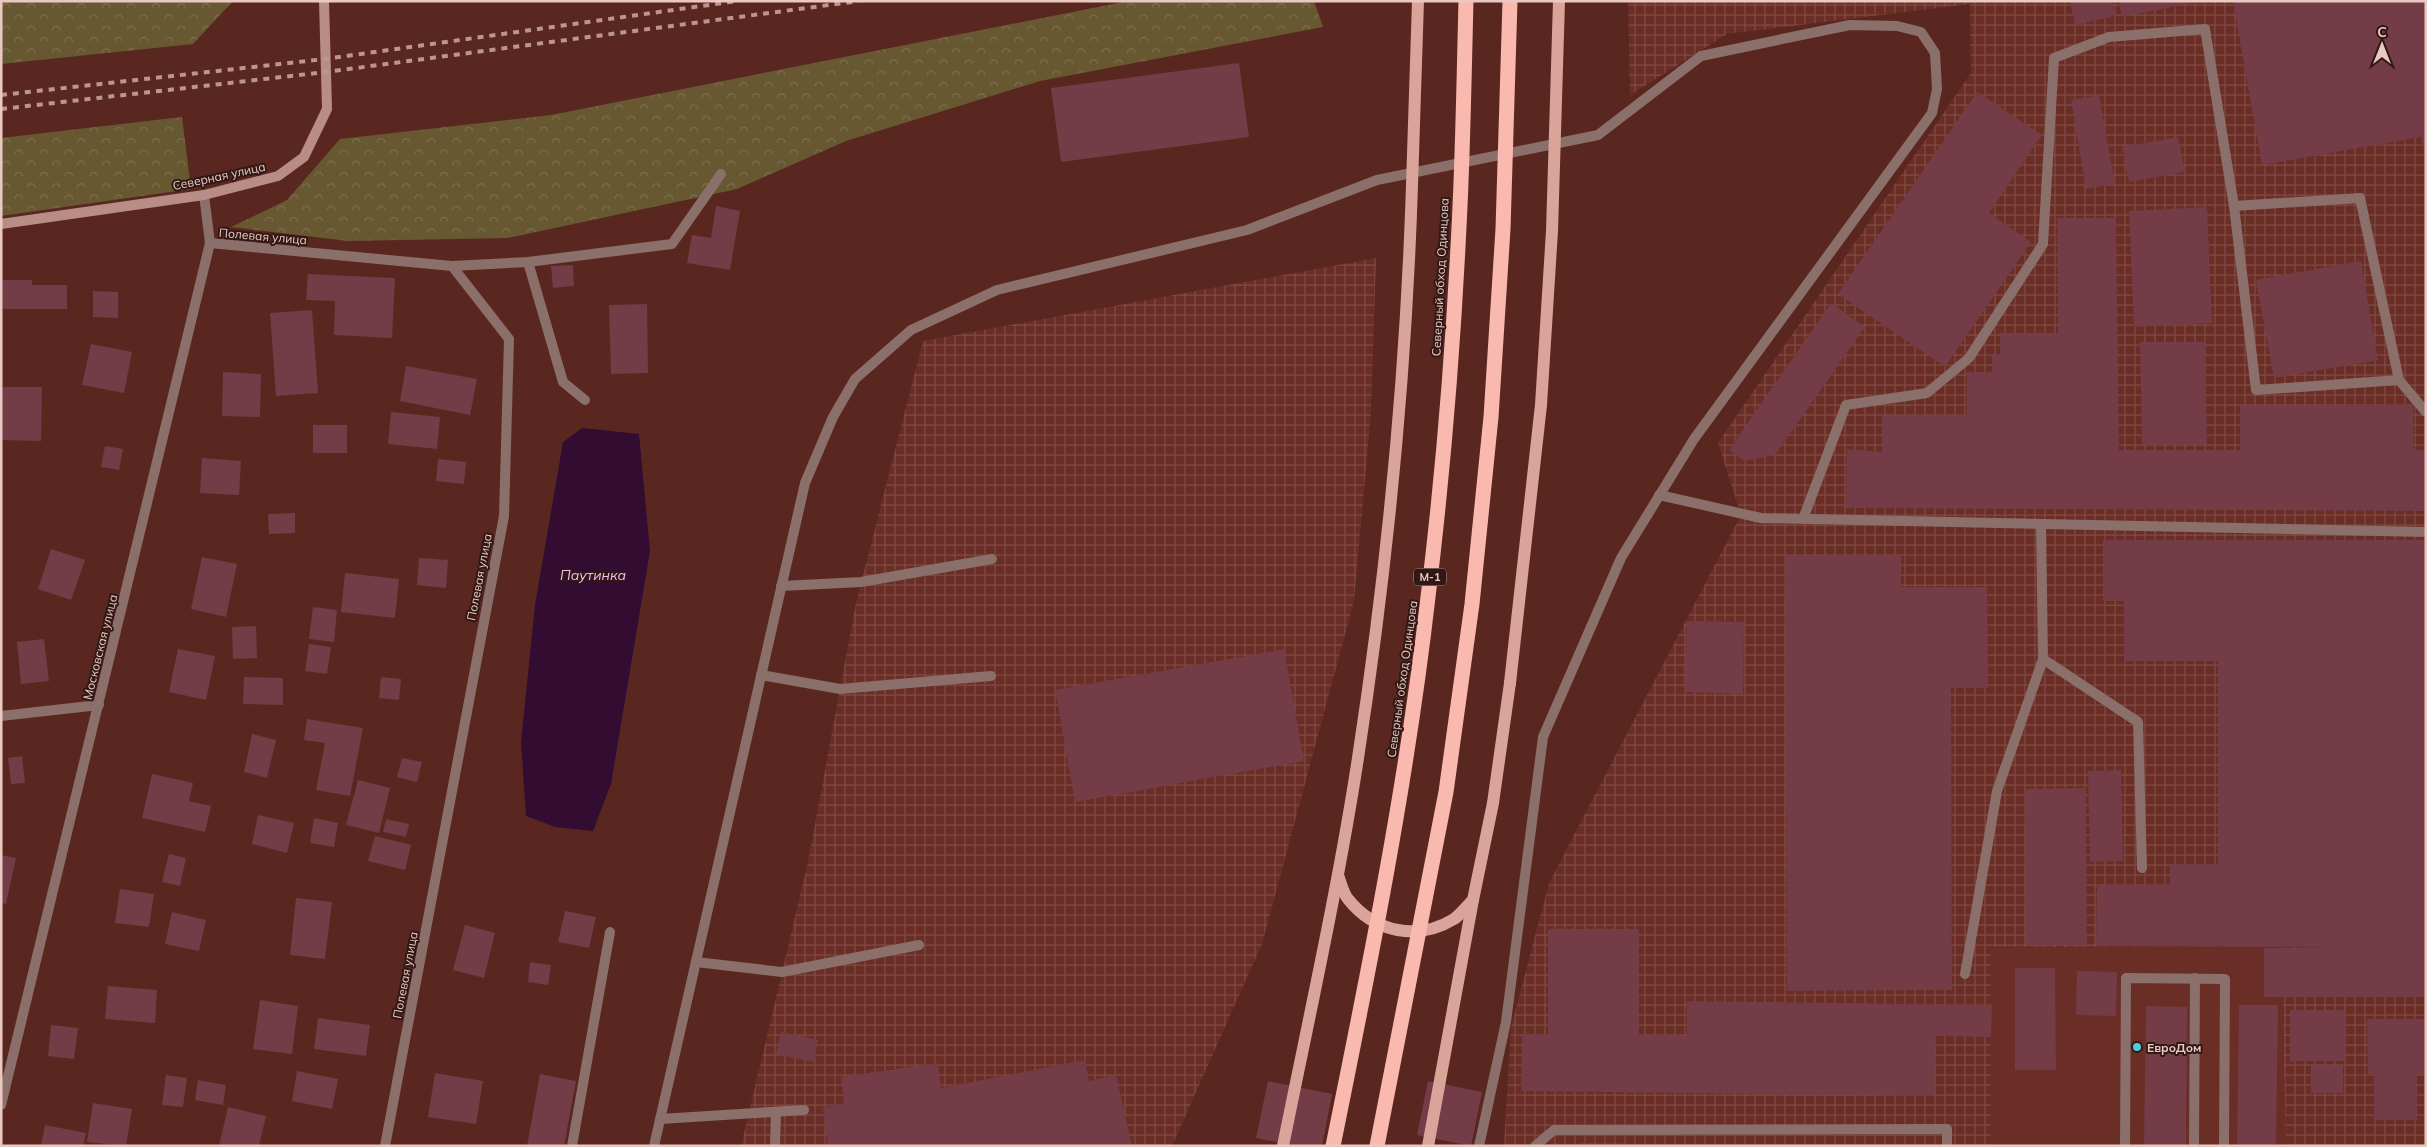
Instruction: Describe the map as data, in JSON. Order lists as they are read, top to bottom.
{
  "streets": {
    "highway": ["Северный обход Одинцова", "М-1"],
    "street": ["Северная улица", "Полевая улица", "Московская улица"]
  },
  "crossings": [
    ["Северная улица", "Московская улица"],
    ["Полевая улица", "Московская улица"]
  ],
  "water": ["Паутинка"],
  "places": ["ЕвроДом"],
  "north": "top"
}
